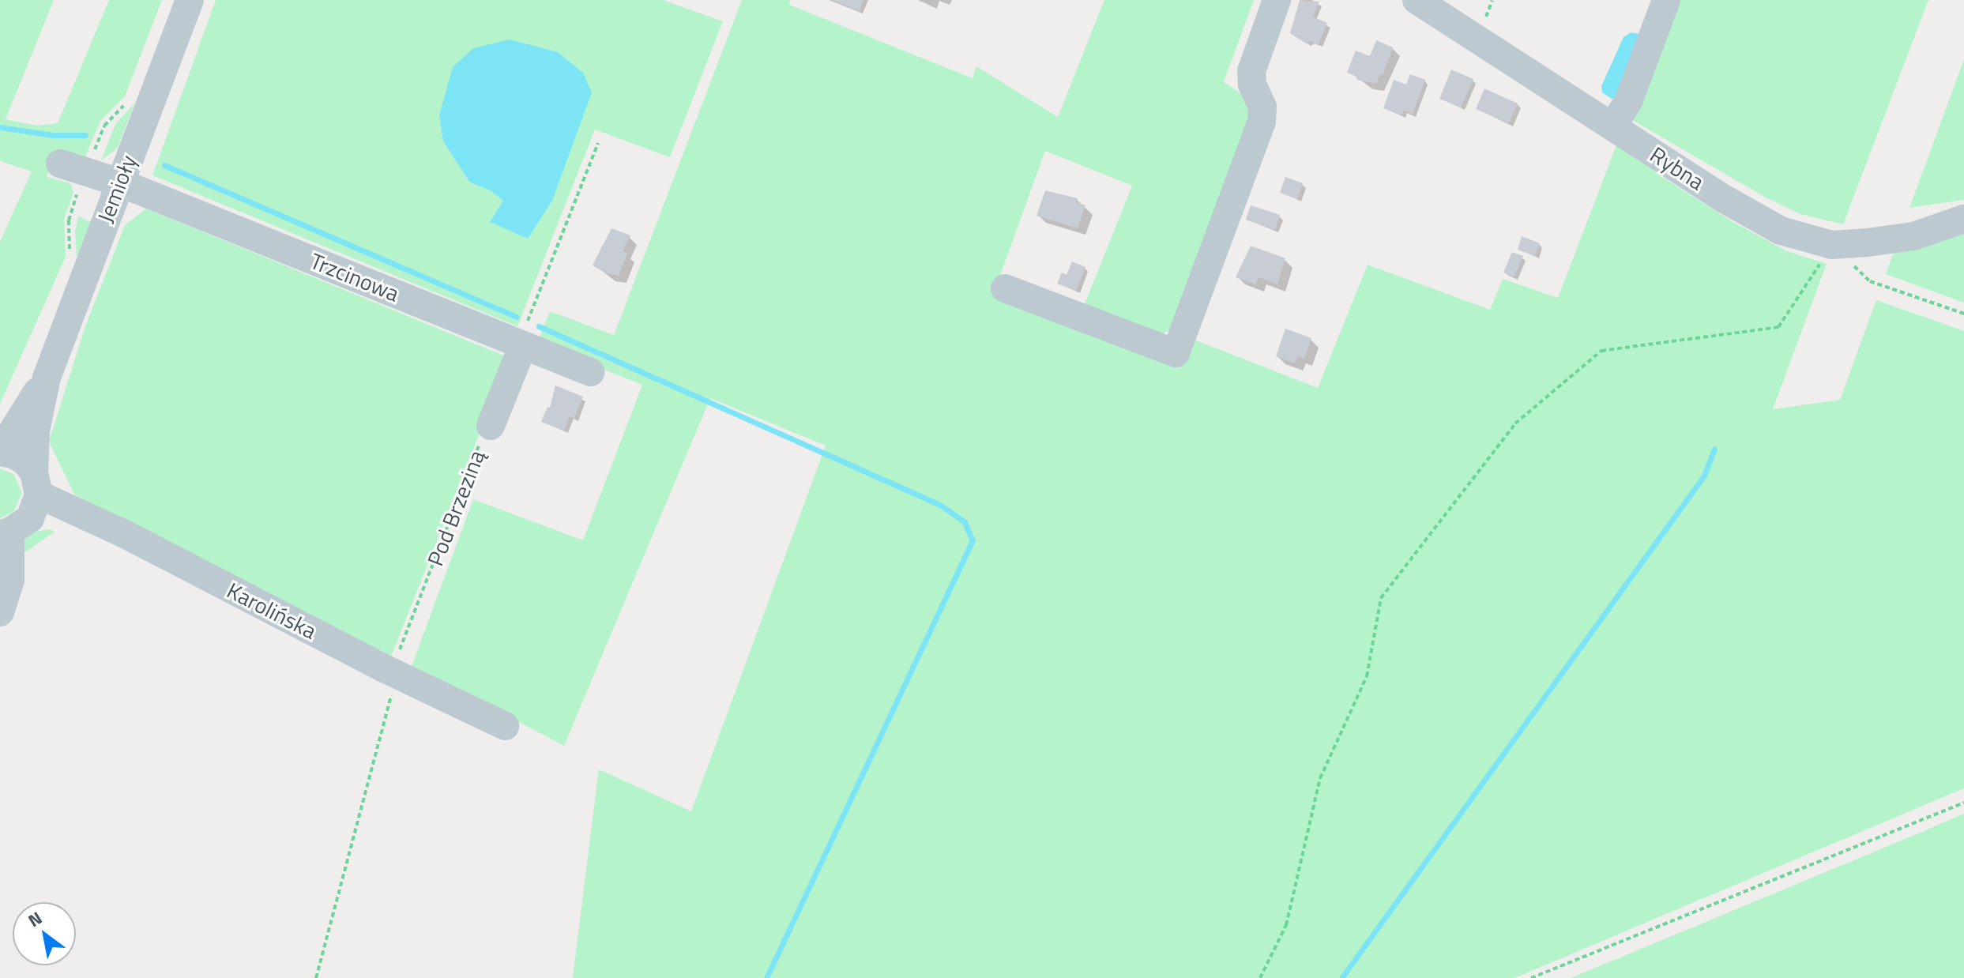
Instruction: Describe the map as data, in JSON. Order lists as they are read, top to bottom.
{
  "streets": {
    "street": [
      "Rybna",
      "Jemioły",
      "Trzcinowa",
      "Pod Brzeziną",
      "Karolińska"
    ]
  },
  "crossings": [
    ["Jemioły", "Trzcinowa"],
    ["Jemioły", "Karolińska"],
    ["Trzcinowa", "Pod Brzeziną"],
    ["Pod Brzeziną", "Karolińska"]
  ],
  "north": "top left"
}
